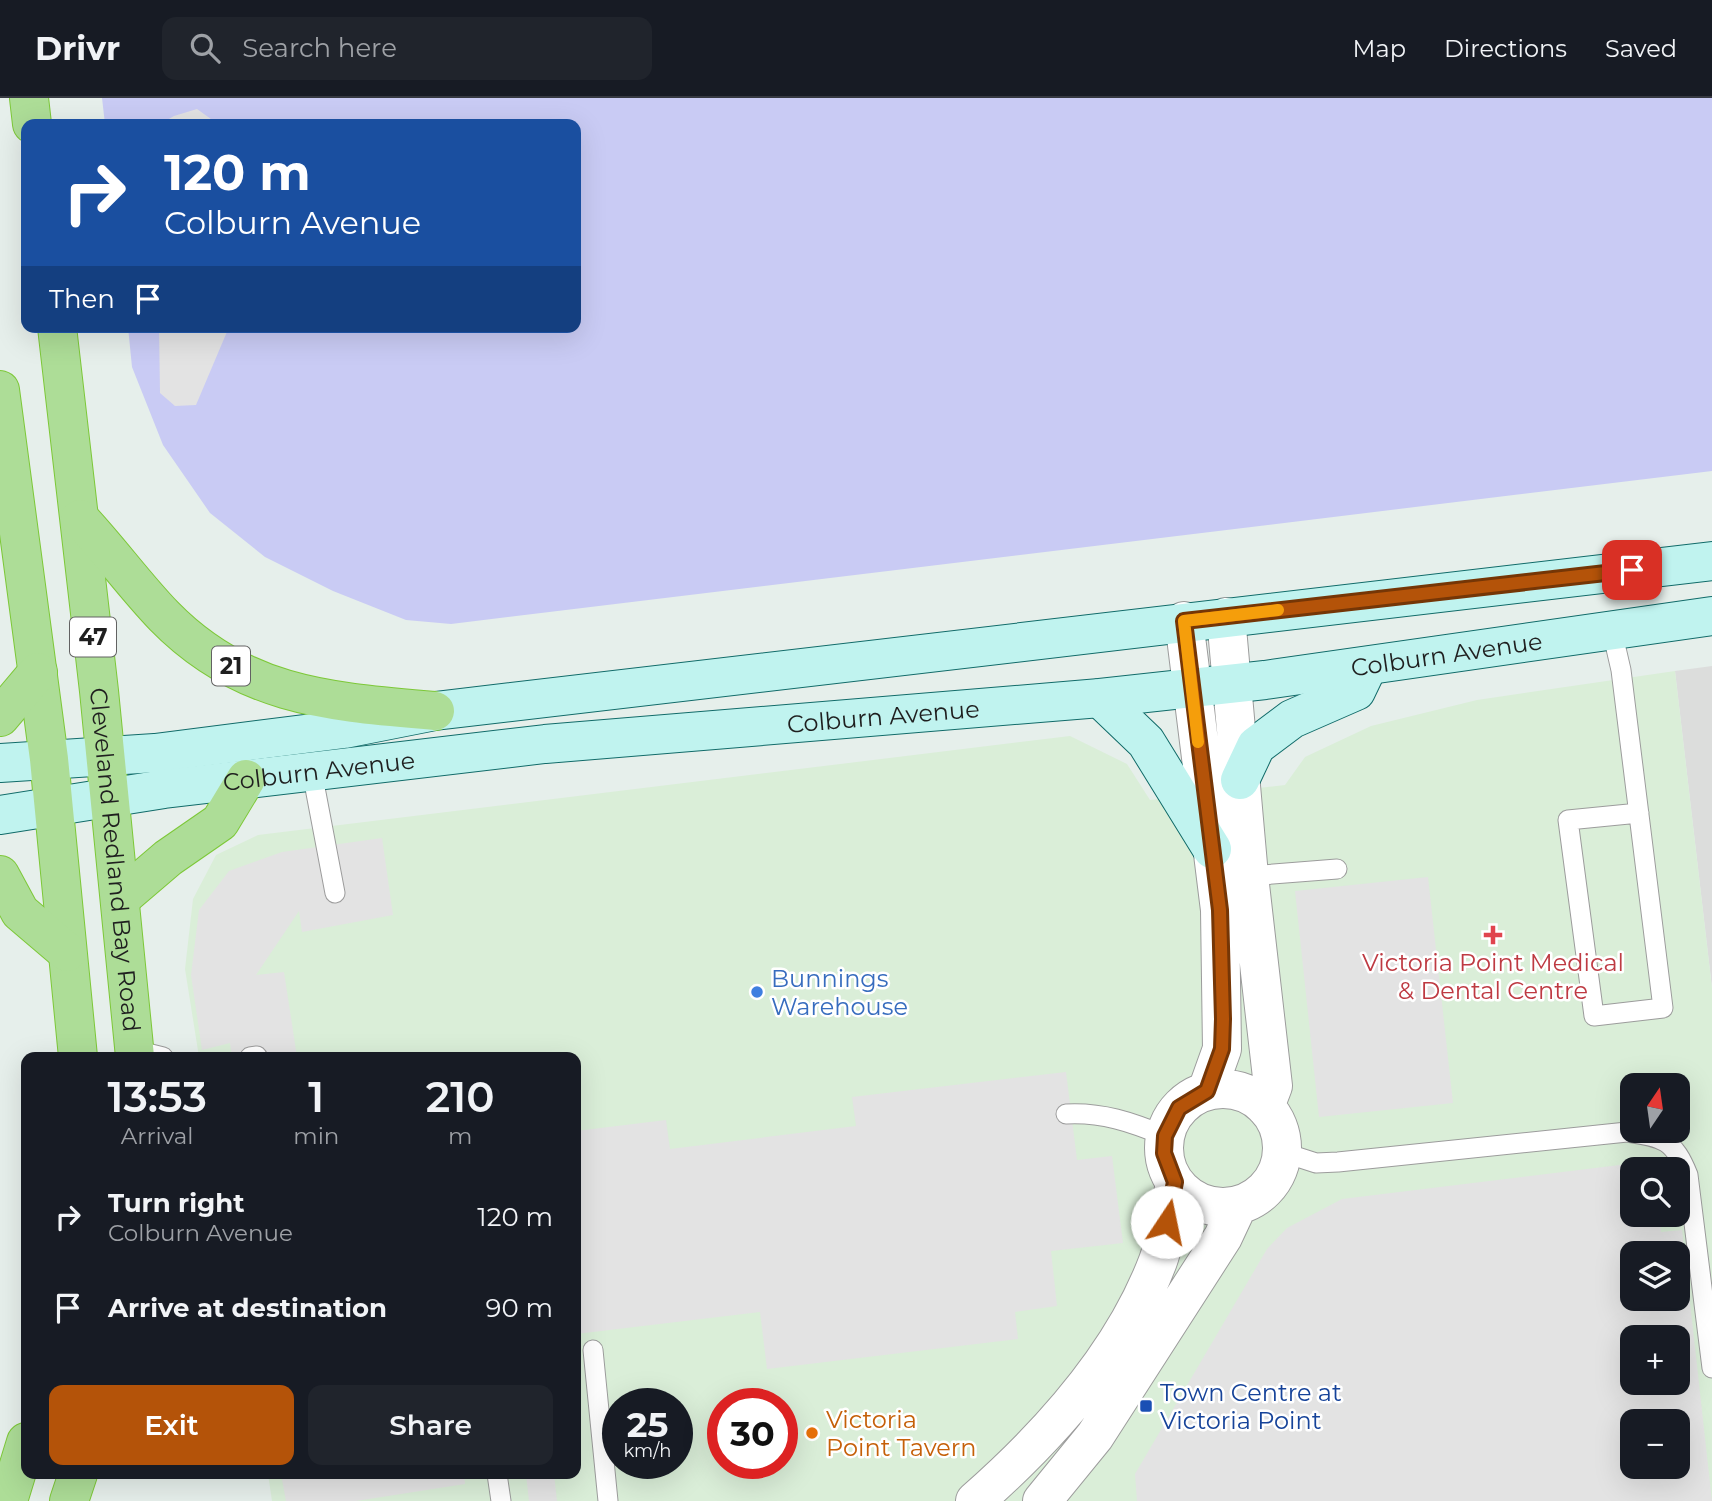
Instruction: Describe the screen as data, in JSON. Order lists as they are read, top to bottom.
{
  "streets": {
    "highway": ["47", "21", "Cleveland Redland Bay Road"],
    "main road": ["Colburn Avenue"]
  },
  "crossings": [
    ["Colburn Avenue", "21"],
    ["Colburn Avenue", "Cleveland Redland Bay Road"],
    ["21", "Cleveland Redland Bay Road"]
  ],
  "places": {
    "health": ["Victoria Point Medical & Dental Centre"],
    "other": ["Bunnings Warehouse", "Victoria Point Tavern"],
    "transit": ["Town Centre at Victoria Point"]
  },
  "north": "top",
  "page": {
    "header": "Drivr",
    "search": "Search here",
    "nav": ["Map", "Directions", "Saved"],
    "turn": ["120 m", "Colburn Avenue"],
    "then": "Then",
    "eta": [
      "13:53",
      "Arrival",
      "1",
      "min",
      "210",
      "m"
    ],
    "map_buttons": ["+", "−"],
    "list": [
      {
        "name": "Turn right",
        "note": "Colburn Avenue",
        "value": "120 m"
      },
      {
        "name": "Arrive at destination",
        "value": "90 m"
      }
    ],
    "buttons": ["Exit", "Share"],
    "speed": "25 km/h",
    "limit": "30"
  }
}
